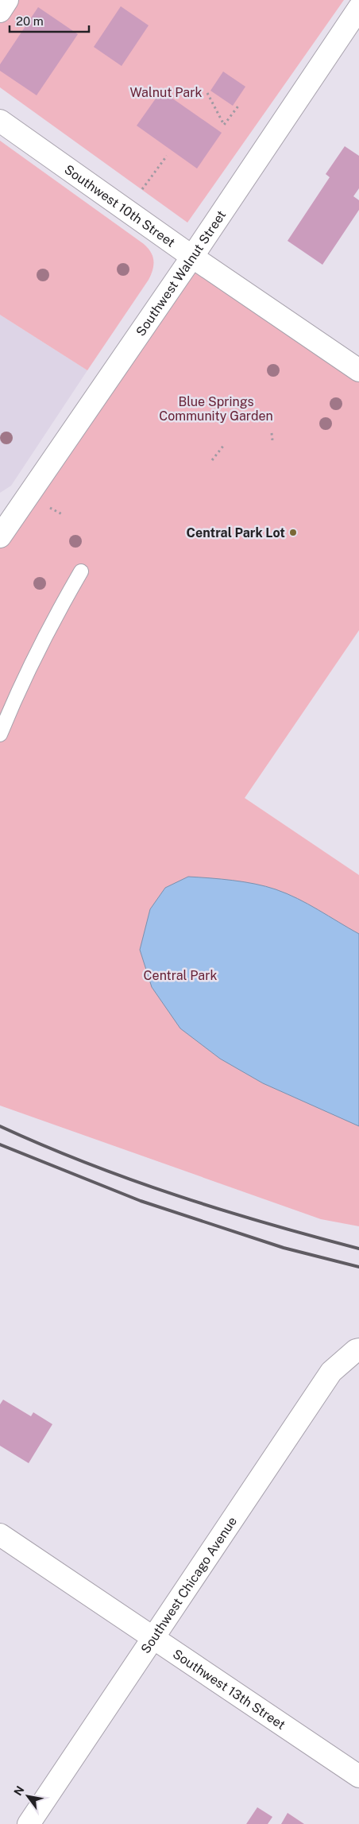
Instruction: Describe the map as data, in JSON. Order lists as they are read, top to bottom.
{
  "streets": {
    "street": [
      "Southwest 10th Street",
      "Southwest Walnut Street",
      "Southwest Chicago Avenue",
      "Southwest 13th Street"
    ]
  },
  "crossings": [
    ["Southwest 10th Street", "Southwest Walnut Street"],
    ["Southwest Chicago Avenue", "Southwest 13th Street"]
  ],
  "parks": ["Walnut Park", "Blue Springs Community Garden", "Central Park"],
  "places": ["Central Park Lot"],
  "scale_bar": "20 m",
  "north": "top left"
}
